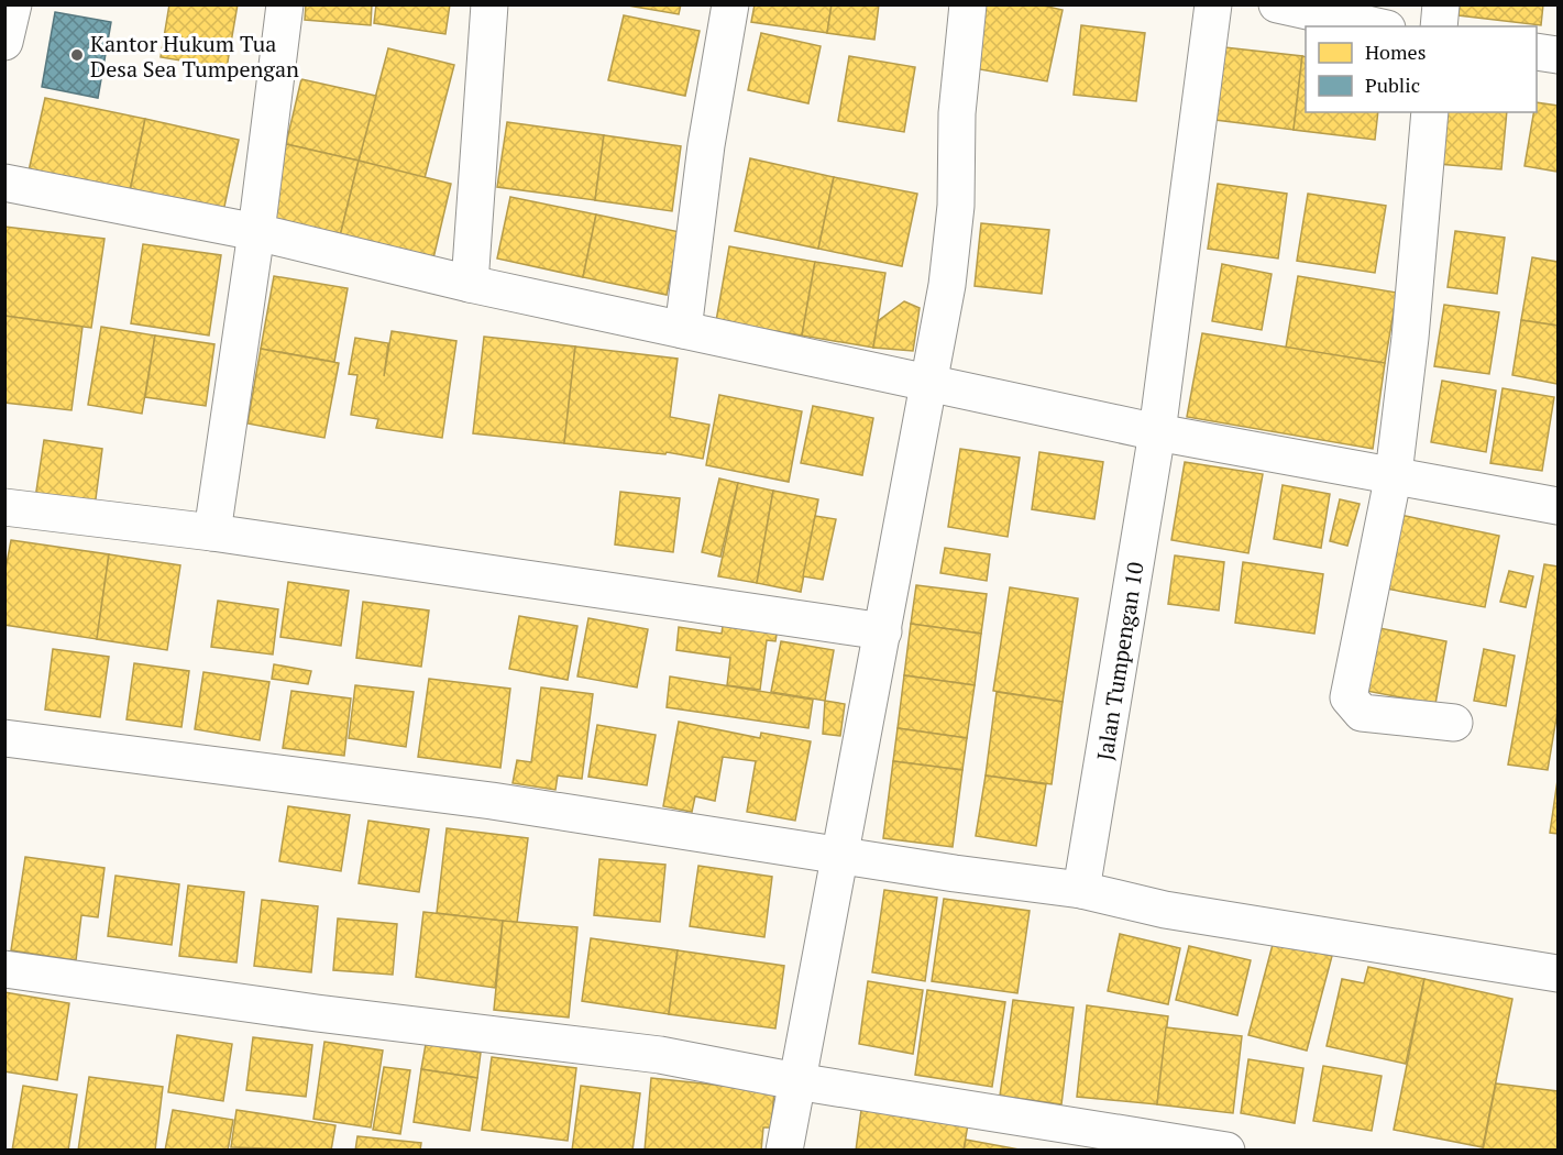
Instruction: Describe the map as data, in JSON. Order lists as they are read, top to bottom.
{
  "streets": {
    "street": ["Jalan Tumpengan 10"]
  },
  "places": ["Kantor Hukum Tua Desa Sea Tumpengan"],
  "legend": ["Homes", "Public"]
}
